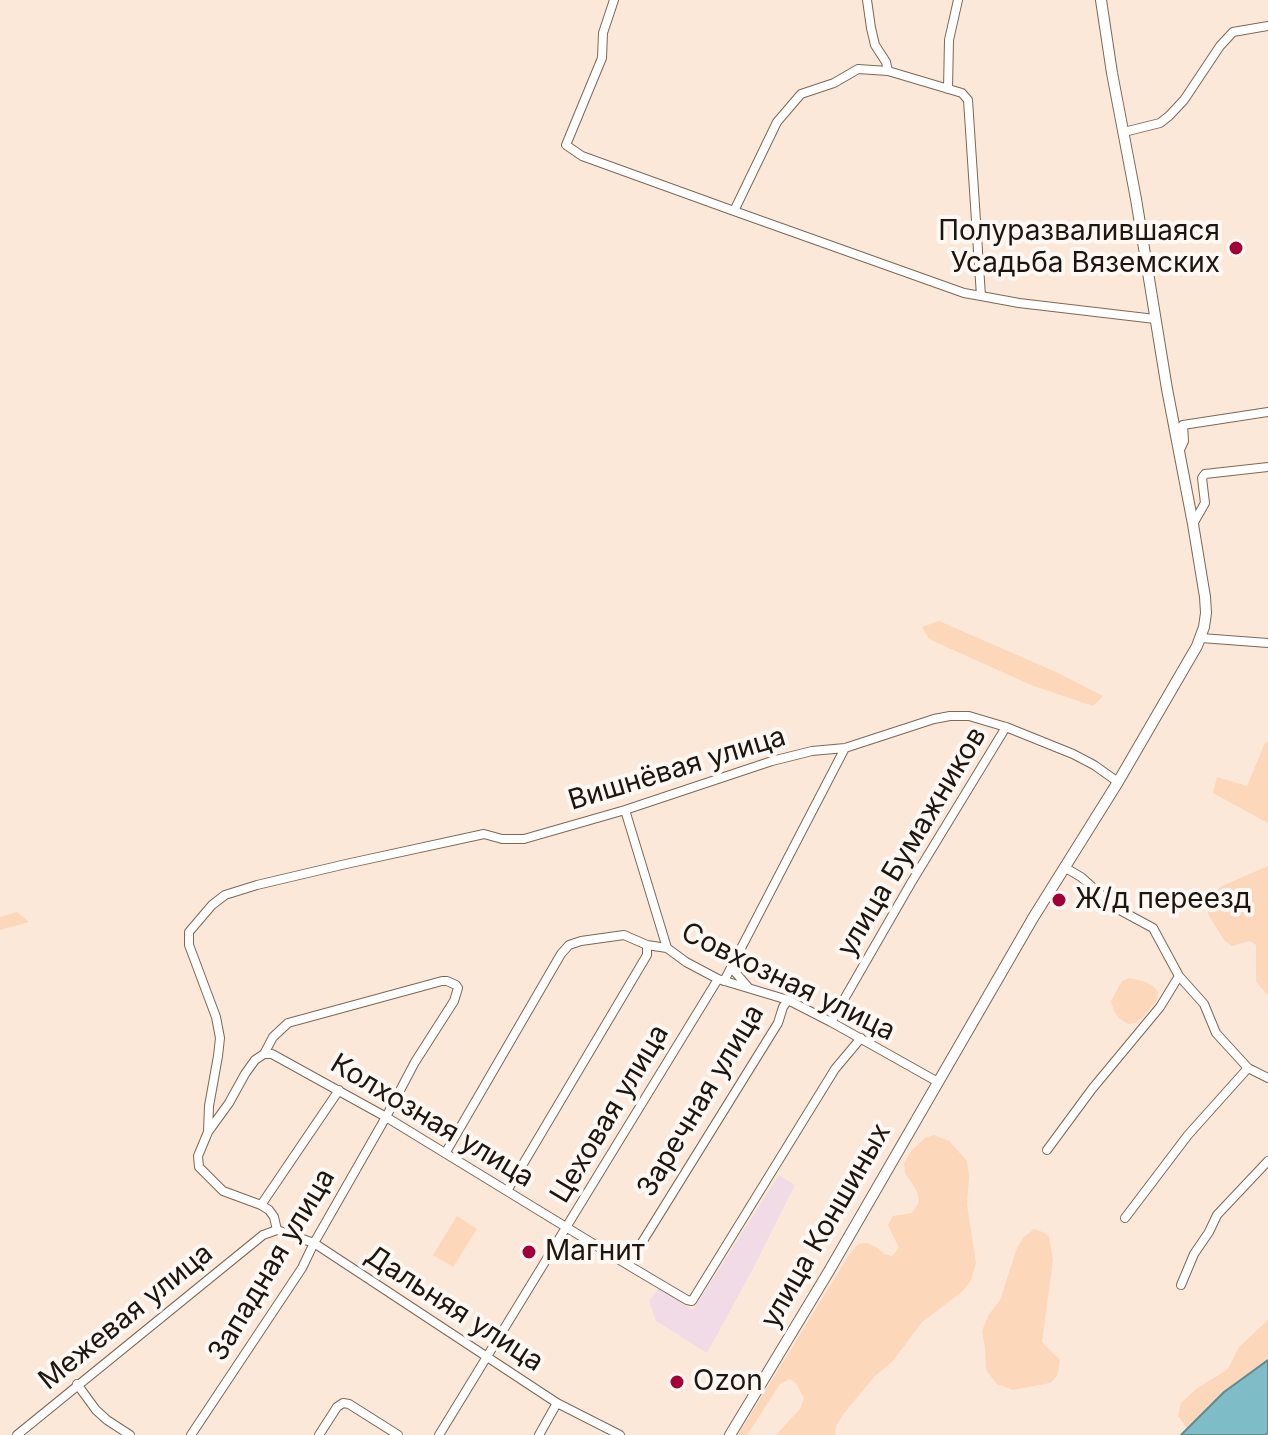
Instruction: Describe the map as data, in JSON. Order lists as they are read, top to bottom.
{
  "streets": {
    "main road": ["улица Коншиных"],
    "street": [
      "Вишнёвая улица",
      "улица Бумажников",
      "Совхозная улица",
      "Заречная улица",
      "Цеховая улица",
      "Колхозная улица",
      "Западная улица",
      "Дальняя улица",
      "Межевая улица"
    ]
  },
  "crossings": [
    ["Вишнёвая улица", "улица Бумажников"],
    ["Вишнёвая улица", "Цеховая улица"],
    ["Вишнёвая улица", "улица Коншиных"],
    ["улица Бумажников", "Совхозная улица"],
    ["Совхозная улица", "Заречная улица"],
    ["Совхозная улица", "Цеховая улица"],
    ["Совхозная улица", "Колхозная улица"],
    ["Совхозная улица", "улица Коншиных"],
    ["Заречная улица", "Колхозная улица"],
    ["Цеховая улица", "Колхозная улица"],
    ["Цеховая улица", "Дальняя улица"],
    ["Колхозная улица", "Западная улица"],
    ["Западная улица", "Дальняя улица"],
    ["Дальняя улица", "Межевая улица"]
  ],
  "places": [
    "Полуразвалившаяся Усадьба Вяземских",
    "Ж/д переезд",
    "Магнит",
    "Ozon"
  ]
}
